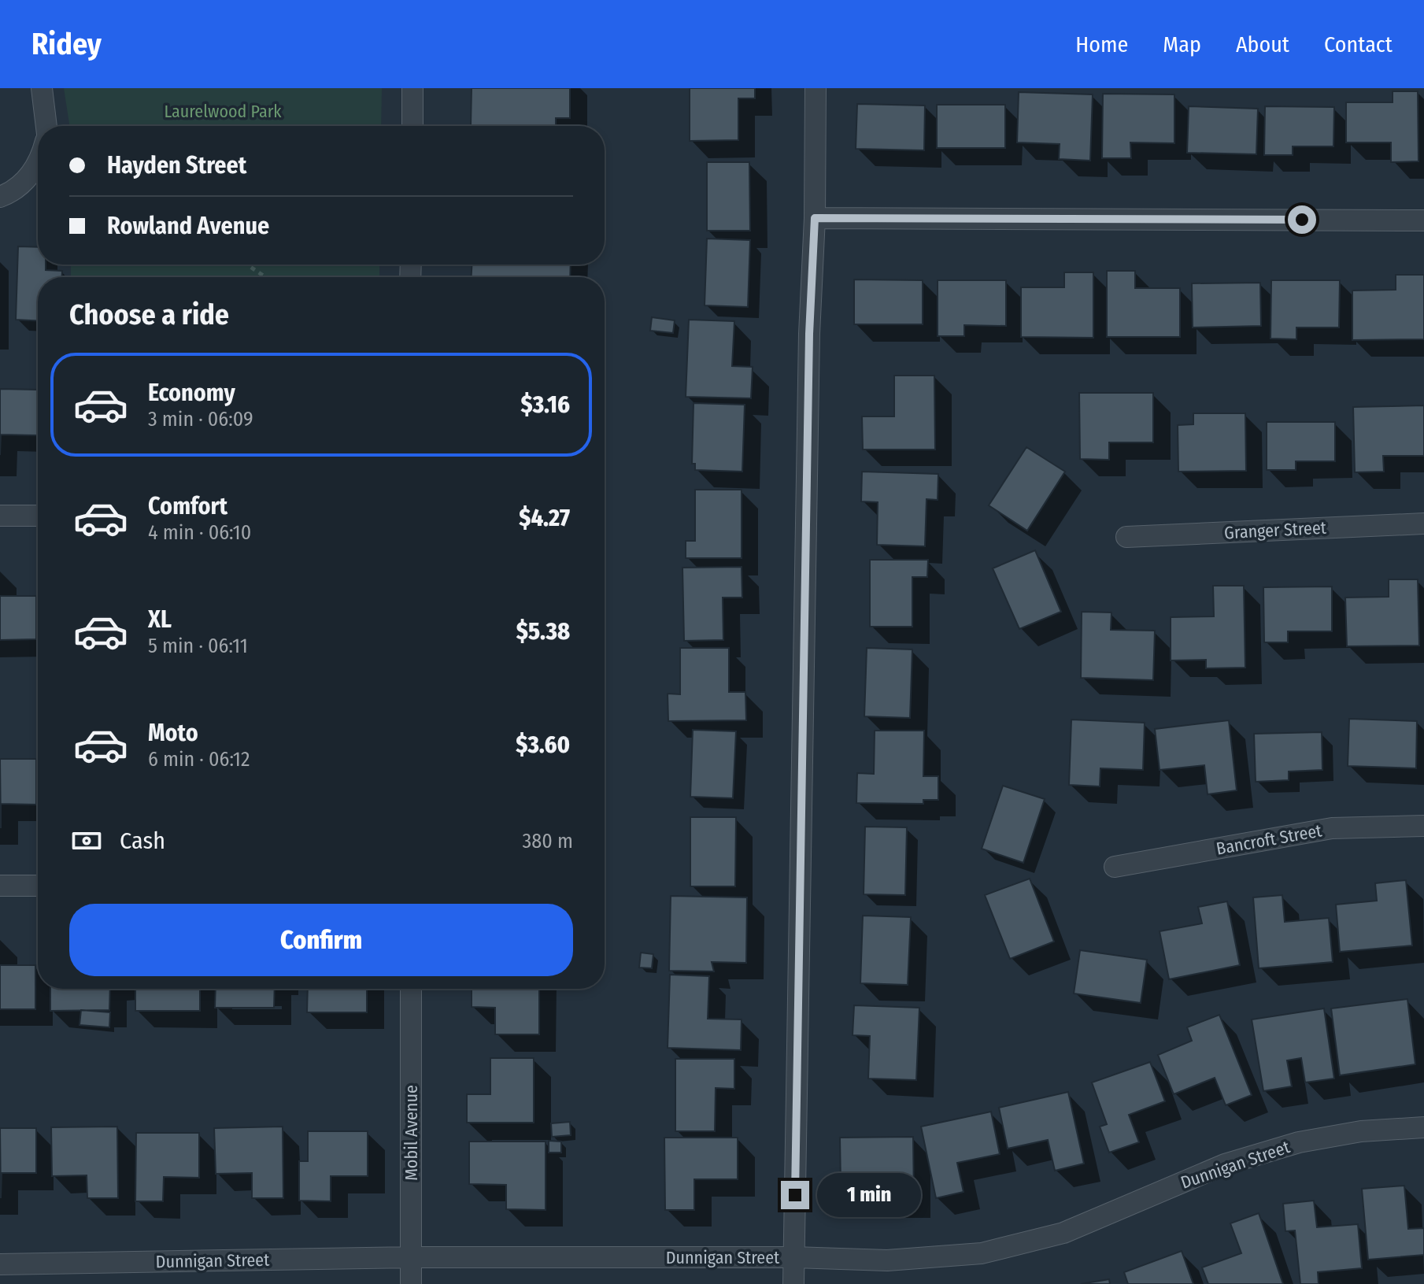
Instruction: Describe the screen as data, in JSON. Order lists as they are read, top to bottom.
{
  "streets": {
    "street": [
      "Granger Street",
      "Bancroft Street",
      "Mobil Avenue",
      "Dunnigan Street"
    ]
  },
  "crossings": [
    ["Mobil Avenue", "Dunnigan Street"]
  ],
  "parks": ["Laurelwood Park"],
  "page": {
    "header": "Ridey",
    "nav": [
      "Home",
      "Map",
      "About",
      "Contact"
    ],
    "banner": ["Hayden Street", "Rowland Avenue"],
    "heading": "Choose a ride",
    "list": [
      {
        "name": "Economy",
        "note": "3 min · 06:09",
        "value": "$3.16"
      },
      {
        "name": "Comfort",
        "note": "4 min · 06:10",
        "value": "$4.27"
      },
      {
        "name": "XL",
        "note": "5 min · 06:11",
        "value": "$5.38"
      },
      {
        "name": "Moto",
        "note": "6 min · 06:12",
        "value": "$3.60"
      }
    ],
    "pay": ["Cash", "380 m"],
    "buttons": "Confirm",
    "bubble": "1 min"
  }
}
